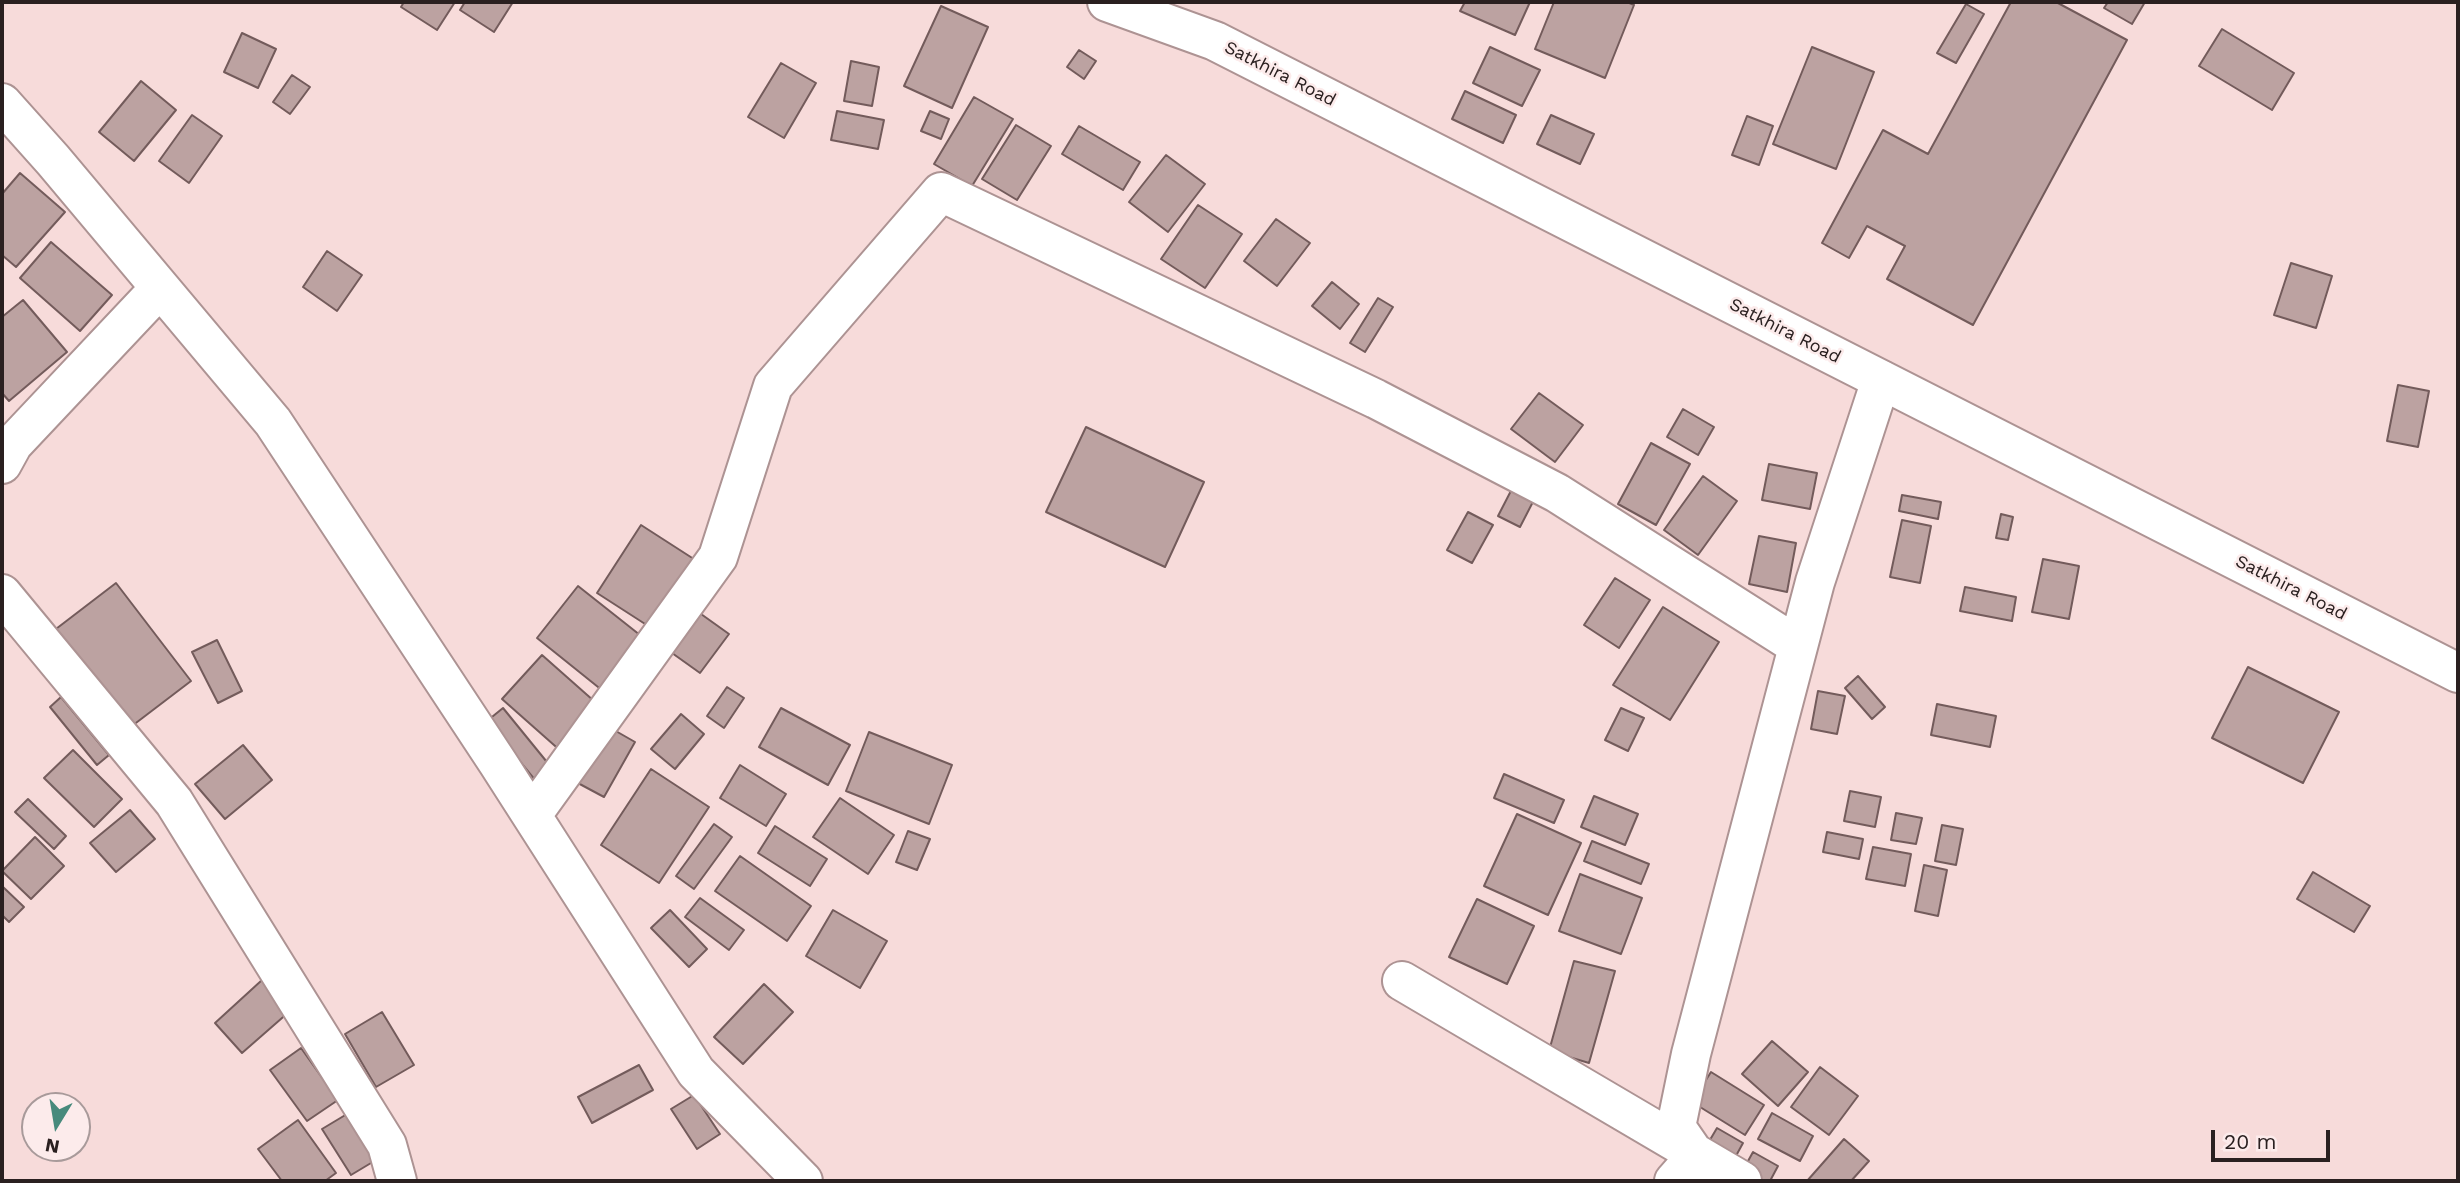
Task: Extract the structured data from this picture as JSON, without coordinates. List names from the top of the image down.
{
  "streets": {
    "street": ["Satkhira Road"]
  },
  "scale_bar": "20 m",
  "north": "bottom"
}
